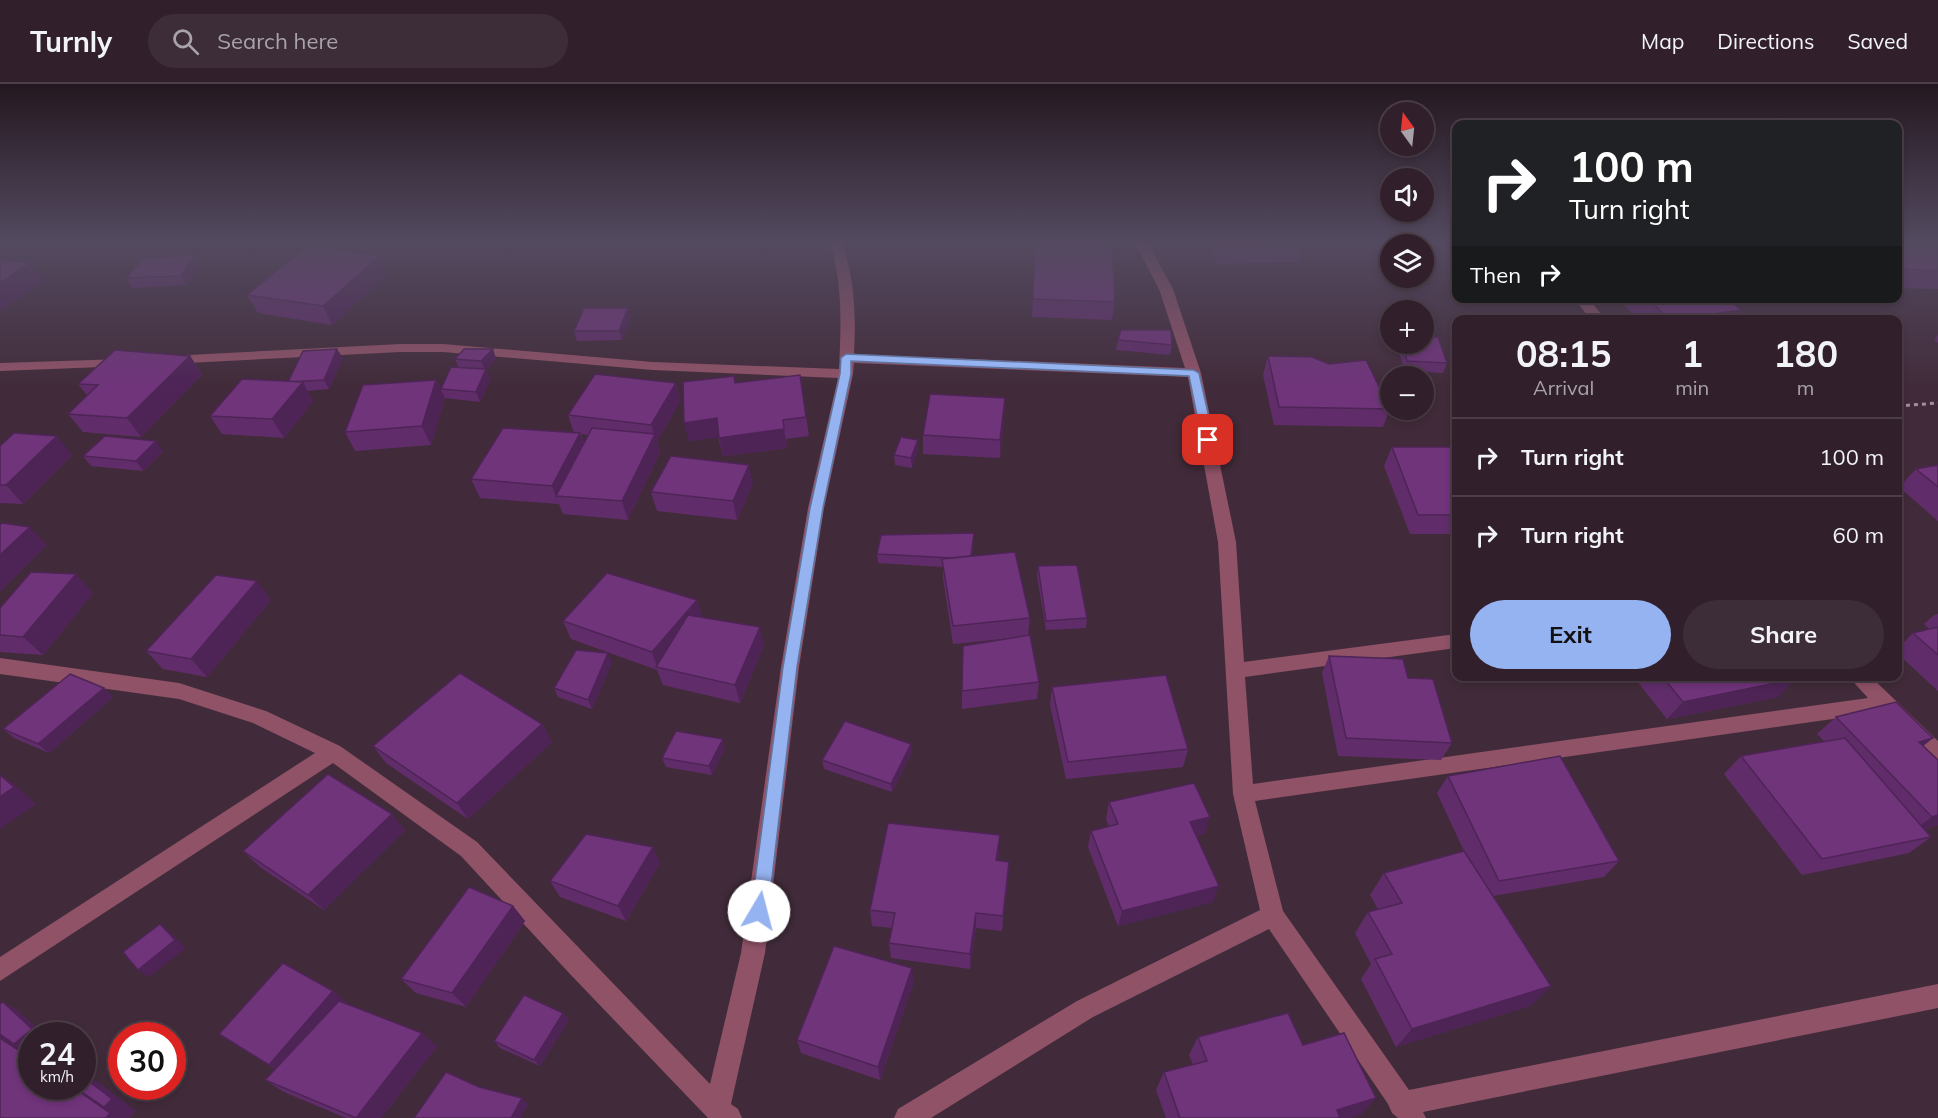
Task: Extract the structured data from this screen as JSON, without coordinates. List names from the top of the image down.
{
  "north": "top",
  "page": {
    "header": "Turnly",
    "search": "Search here",
    "nav": ["Map", "Directions", "Saved"],
    "map_buttons": ["+", "−"],
    "turn": ["100 m", "Turn right"],
    "then": "Then",
    "eta": [
      "08:15",
      "Arrival",
      "1",
      "min",
      "180",
      "m"
    ],
    "list": [
      {
        "name": "Turn right",
        "value": "100 m"
      },
      {
        "name": "Turn right",
        "value": "60 m"
      }
    ],
    "buttons": ["Exit", "Share"],
    "speed": "24 km/h",
    "limit": "30"
  }
}
